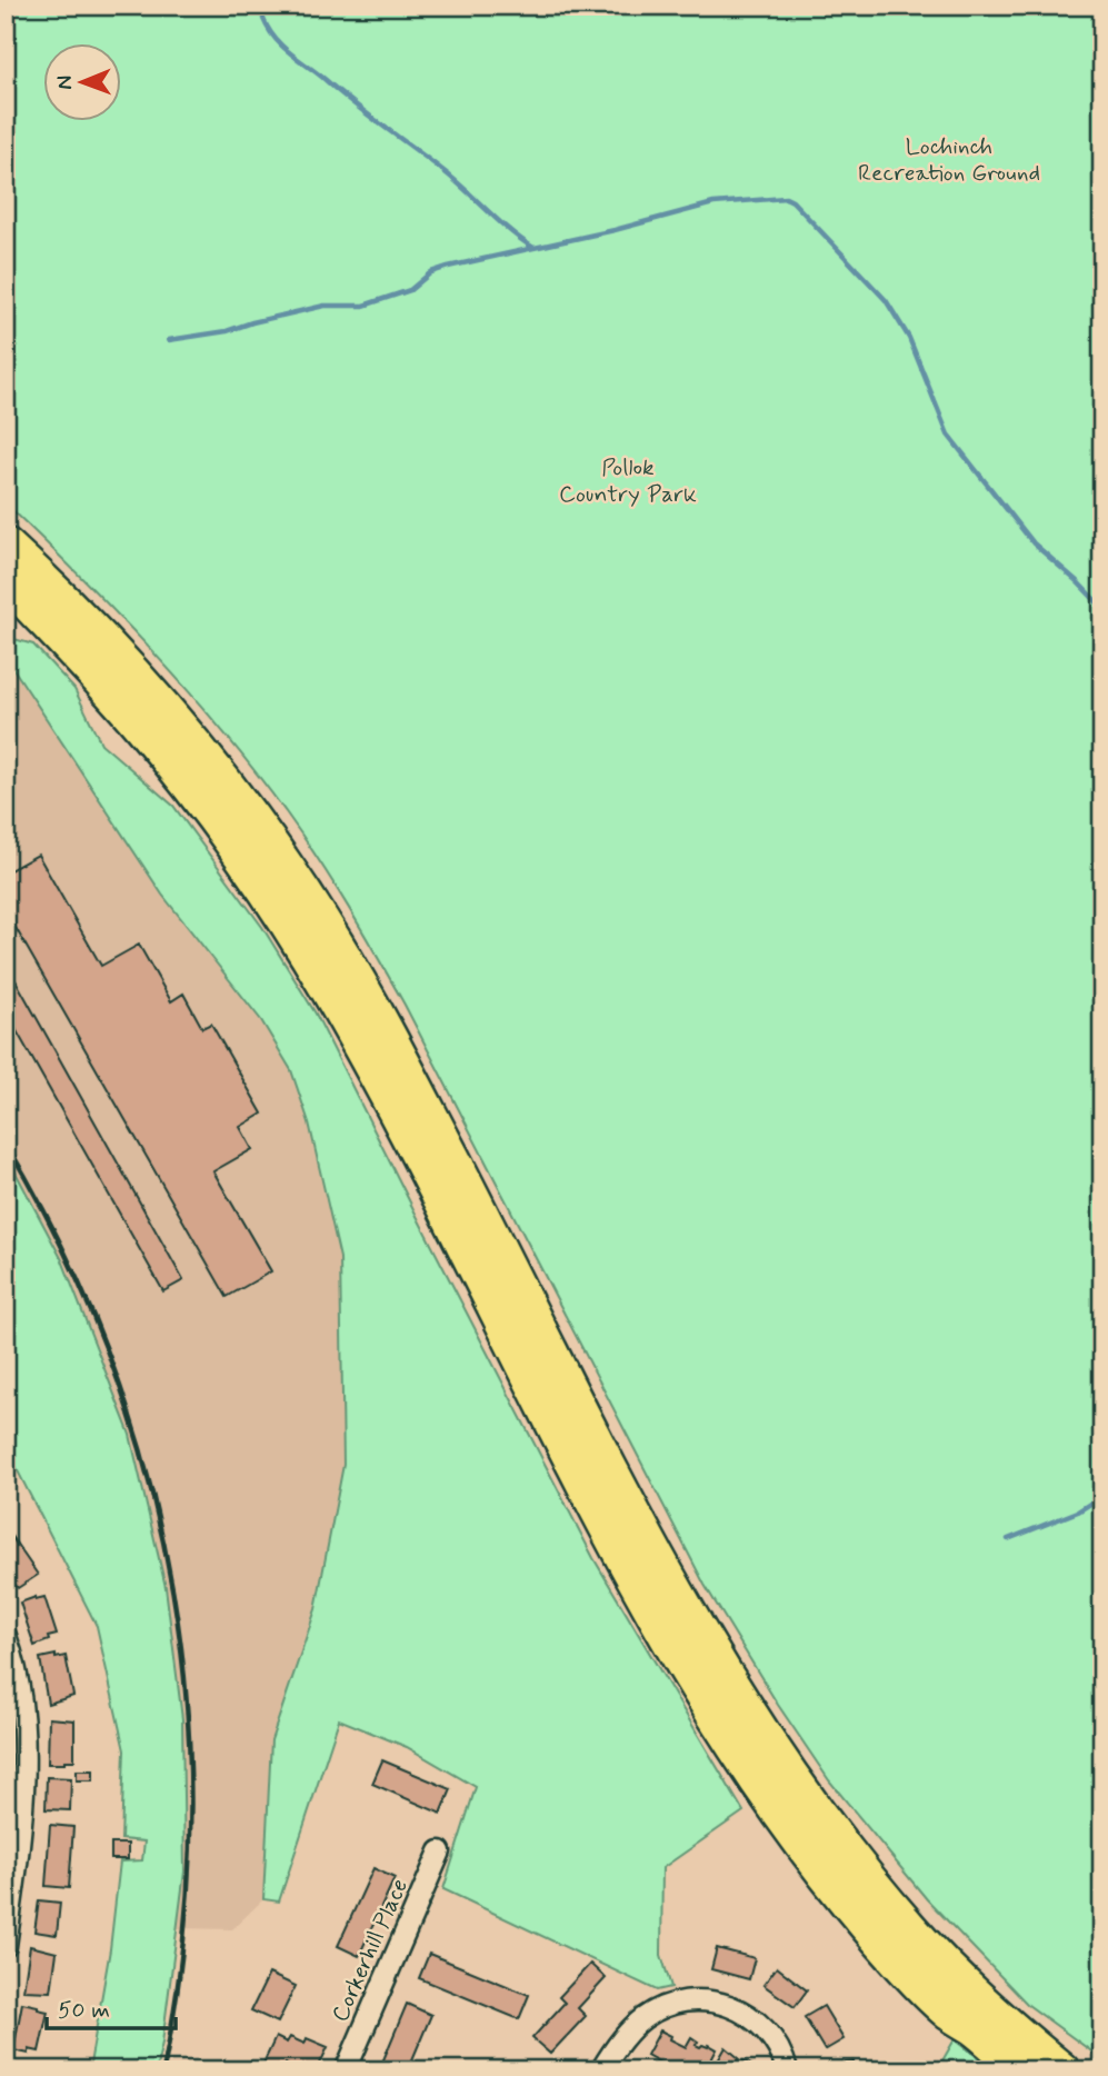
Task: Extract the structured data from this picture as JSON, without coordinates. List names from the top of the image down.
{
  "streets": {
    "street": ["Corkerhill Place"]
  },
  "parks": ["Lochinch Recreation Ground", "Pollok Country Park"],
  "scale_bar": "50 m",
  "north": "left"
}
